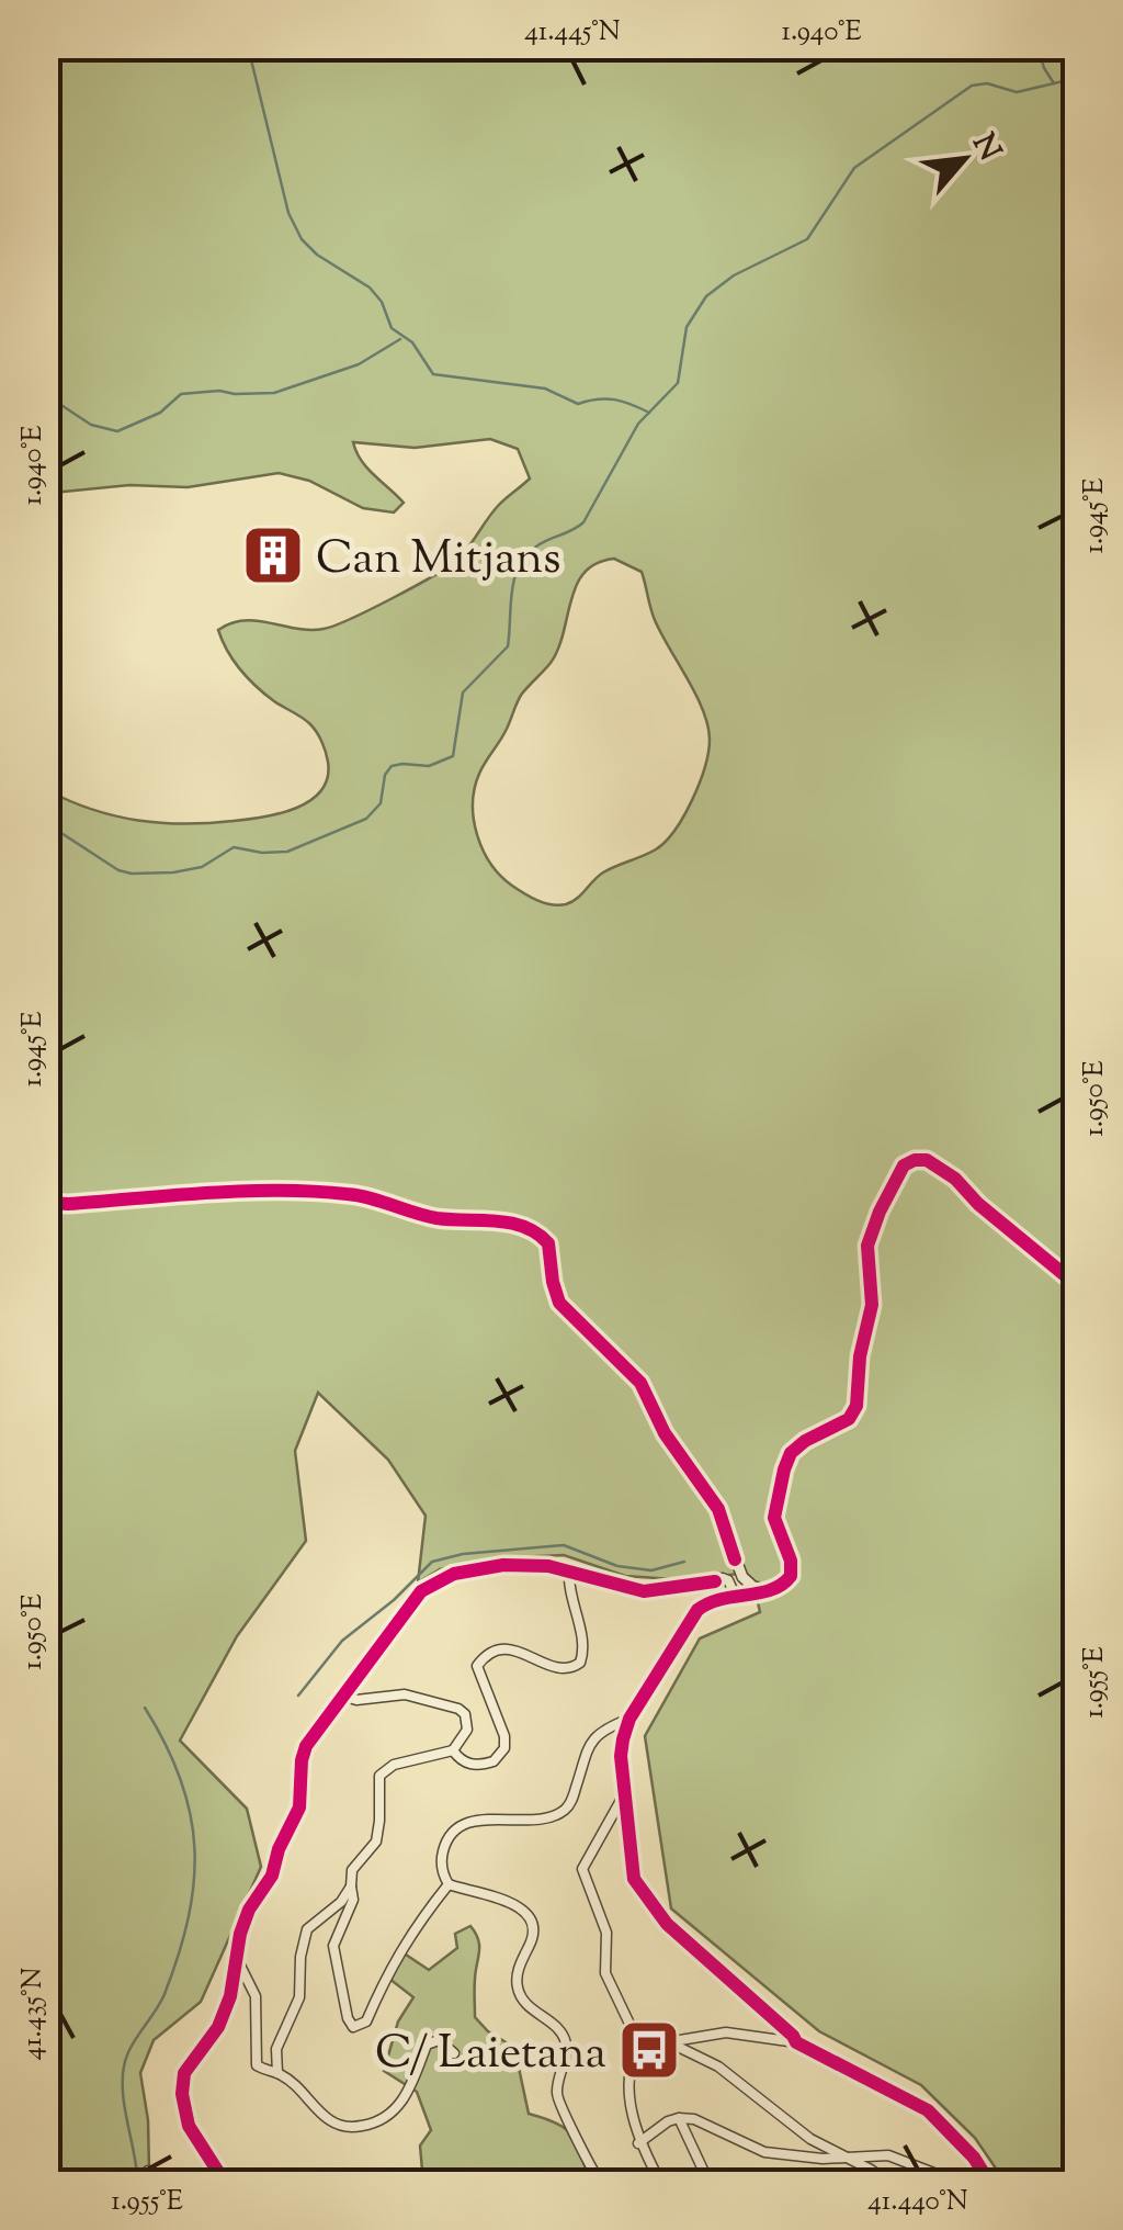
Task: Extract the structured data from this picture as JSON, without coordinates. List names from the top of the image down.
{
  "places": {
    "building": ["Can Mitjans"],
    "bus stop": ["C/ Laietana"]
  },
  "north": "top right",
  "coordinates": [
    "41.445°N",
    "1.940°E",
    "1.945°E",
    "1.950°E",
    "1.955°E",
    "41.435°N",
    "41.440°N"
  ]
}
